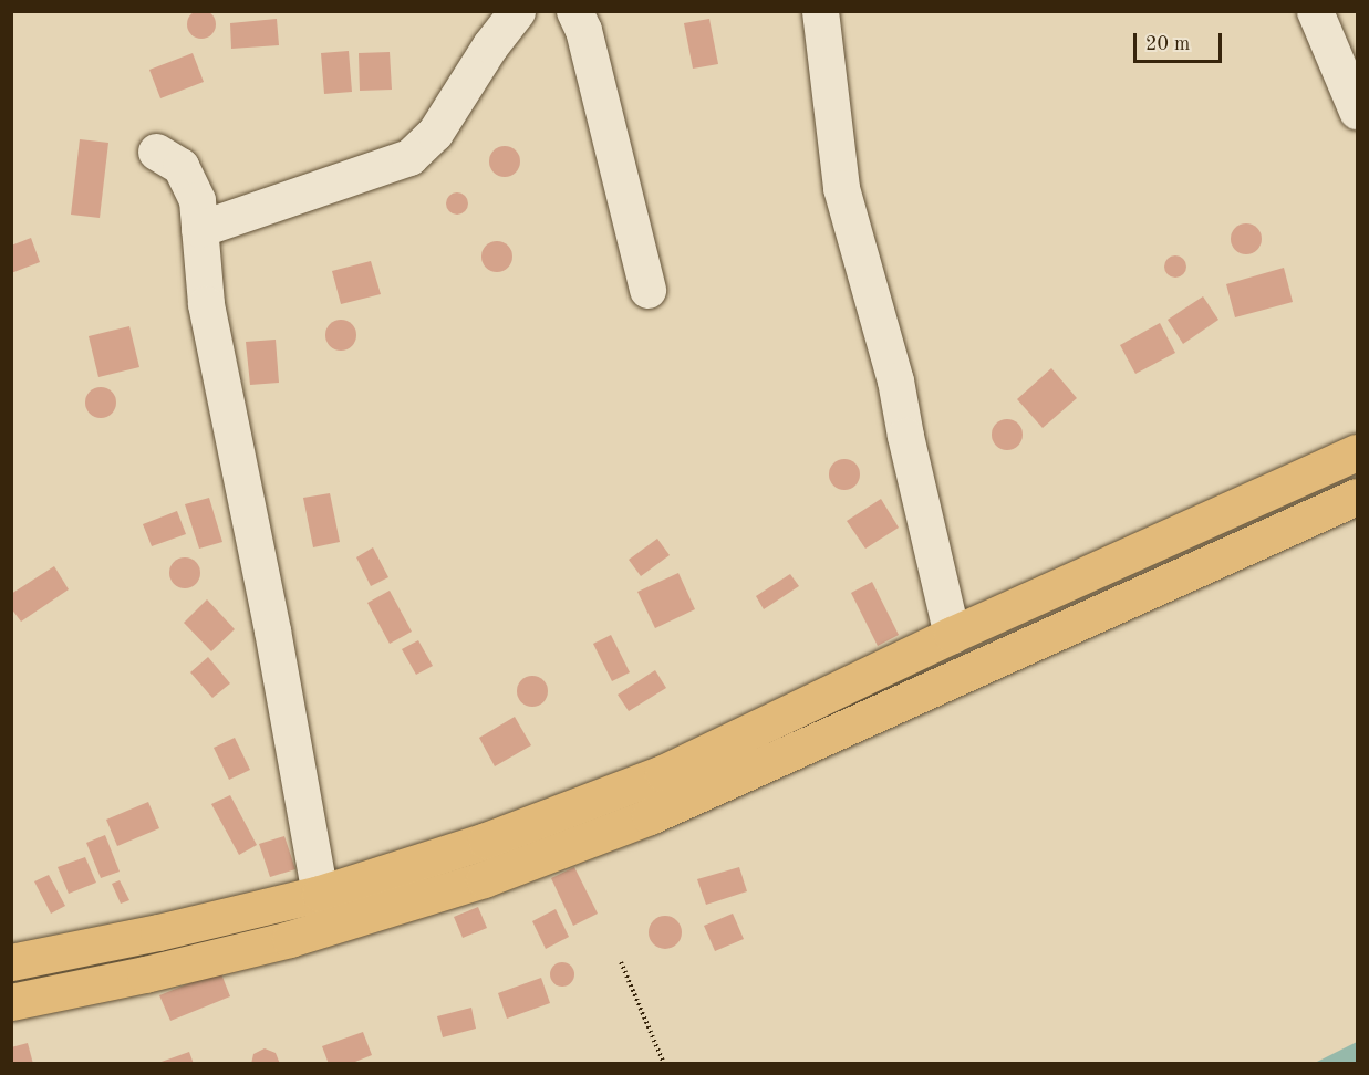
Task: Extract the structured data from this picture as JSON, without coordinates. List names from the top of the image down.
{
  "scale_bar": "20 m"
}
